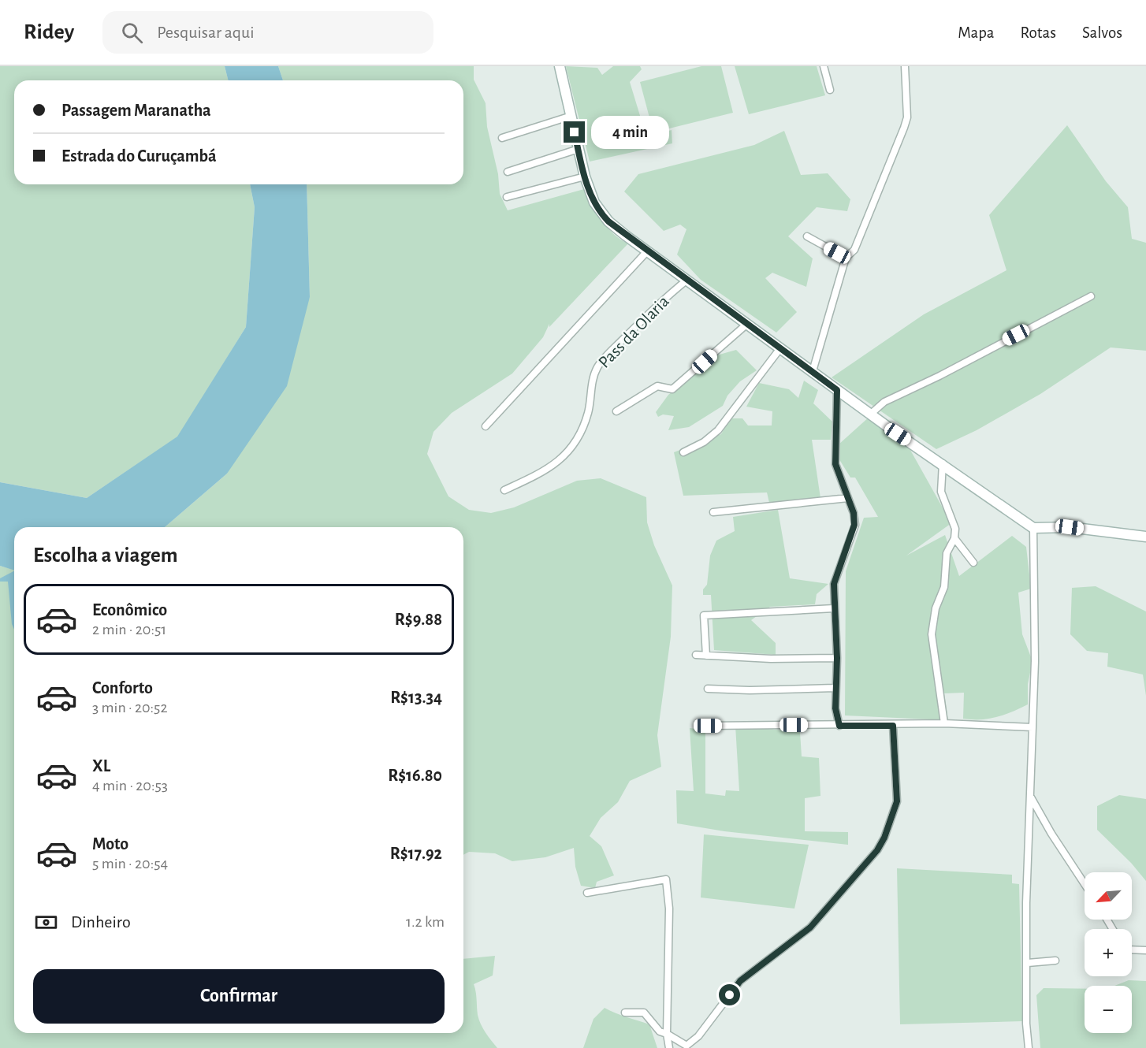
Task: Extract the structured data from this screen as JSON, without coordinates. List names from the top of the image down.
{
  "streets": {
    "street": ["Pass da Olaria"]
  },
  "north": "bottom left",
  "page": {
    "header": "Ridey",
    "search": "Pesquisar aqui",
    "nav": ["Mapa", "Rotas", "Salvos"],
    "banner": ["Passagem Maranatha", "Estrada do Curuçambá"],
    "bubble": "4 min",
    "heading": "Escolha a viagem",
    "list": [
      {
        "name": "Econômico",
        "note": "2 min · 20:51",
        "value": "R$9.88"
      },
      {
        "name": "Conforto",
        "note": "3 min · 20:52",
        "value": "R$13.34"
      },
      {
        "name": "XL",
        "note": "4 min · 20:53",
        "value": "R$16.80"
      },
      {
        "name": "Moto",
        "note": "5 min · 20:54",
        "value": "R$17.92"
      }
    ],
    "map_buttons": ["+", "−"],
    "pay": ["Dinheiro", "1.2 km"],
    "buttons": "Confirmar"
  }
}
